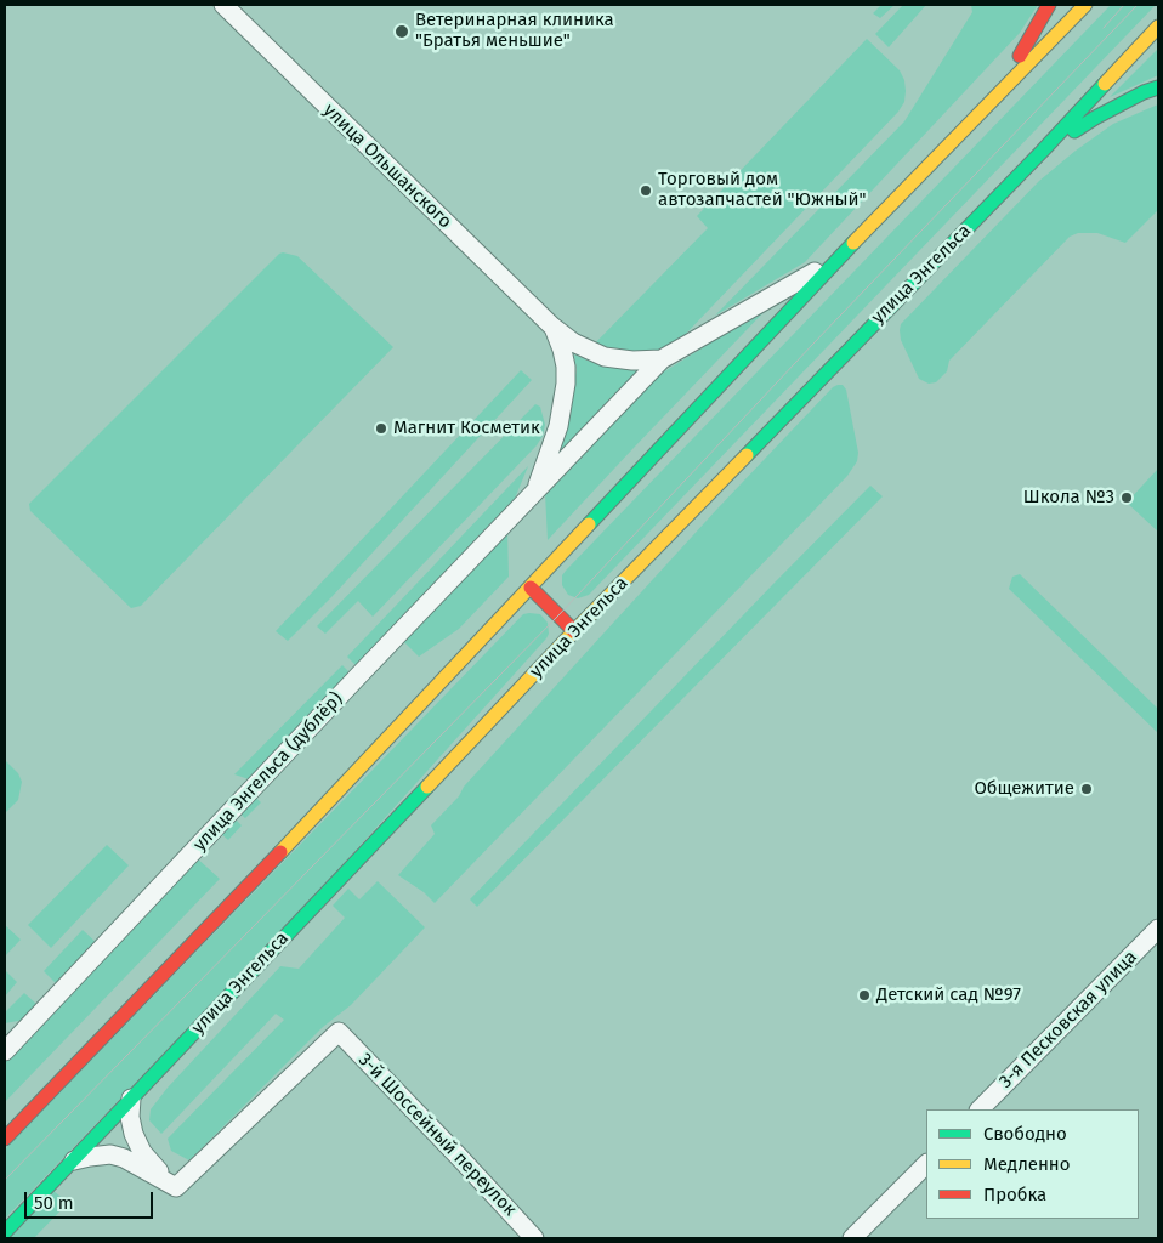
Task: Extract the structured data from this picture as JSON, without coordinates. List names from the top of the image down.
{
  "streets": {
    "main road": ["улица Энгельса"],
    "street": [
      "улица Ольшанского",
      "улица Энгельса (дублёр)",
      "3-я Песковская улица",
      "3-й Шоссейный переулок"
    ]
  },
  "crossings": [
    ["улица Ольшанского", "улица Энгельса (дублёр)"]
  ],
  "places": [
    "Ветеринарная клиника \"Братья меньшие\"",
    "Торговый дом автозапчастей \"Южный\"",
    "Магнит Косметик",
    "Школа №3",
    "Общежитие",
    "Детский сад №97"
  ],
  "legend": ["Свободно", "Медленно", "Пробка"],
  "scale_bar": "50 m"
}
